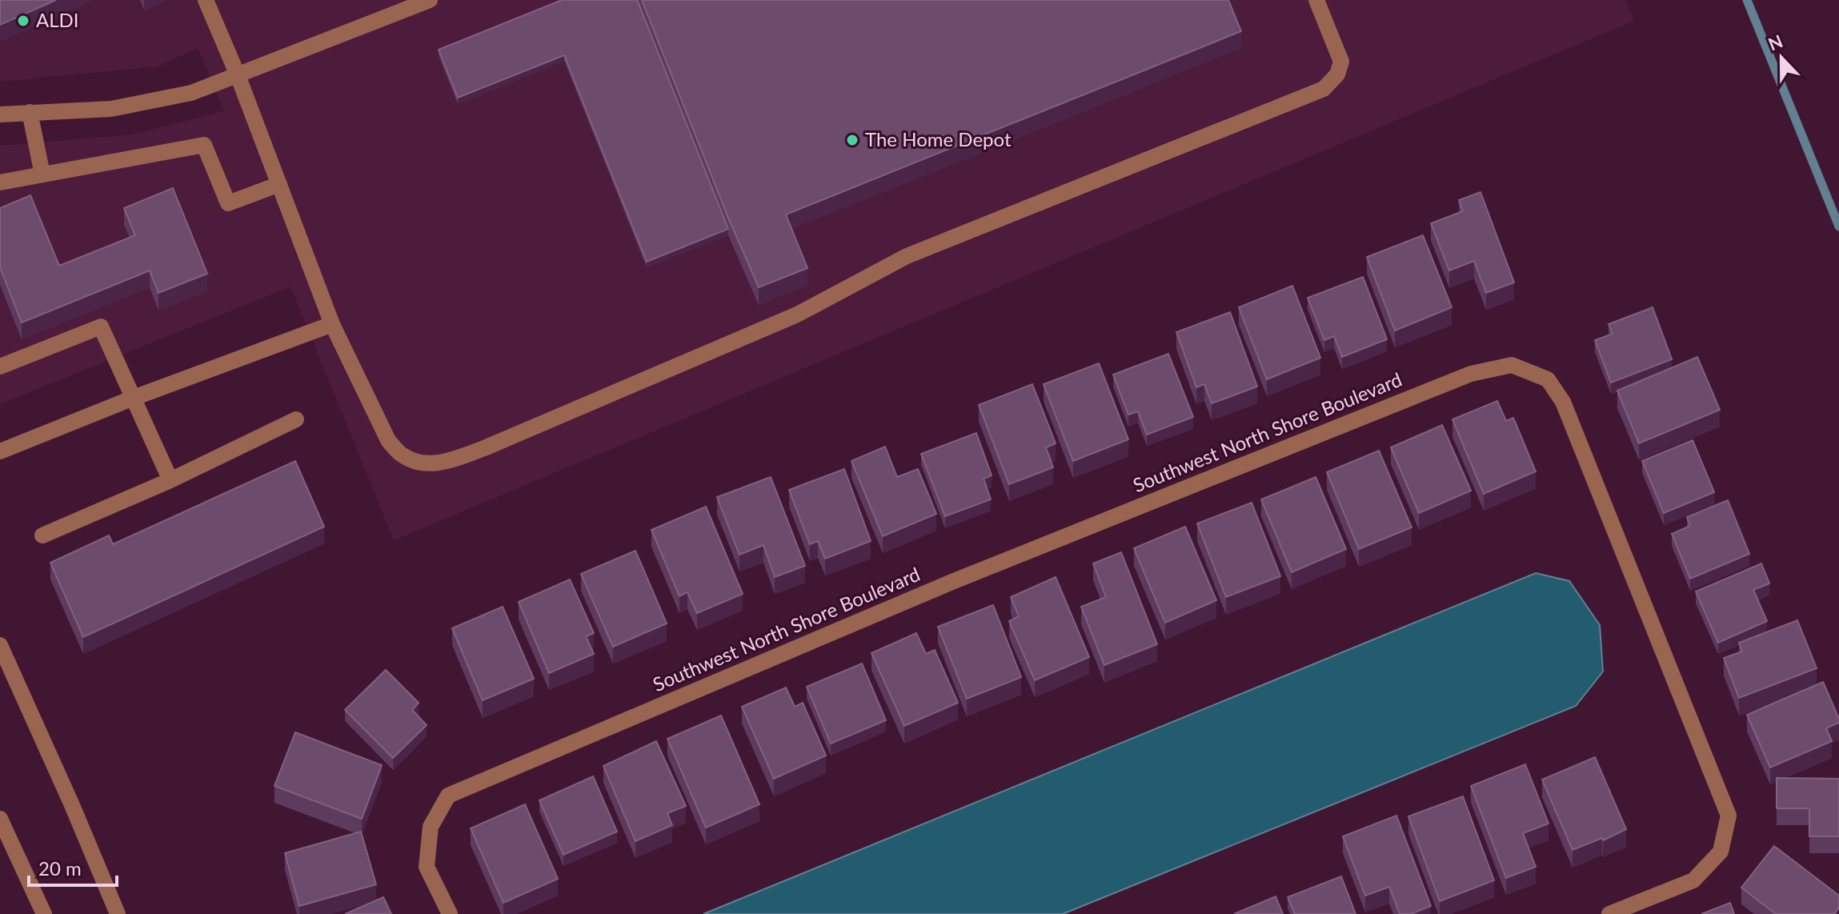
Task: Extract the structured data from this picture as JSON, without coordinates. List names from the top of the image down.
{
  "streets": {
    "street": ["Southwest North Shore Boulevard"]
  },
  "places": ["ALDI", "The Home Depot"],
  "scale_bar": "20 m",
  "north": "top"
}
